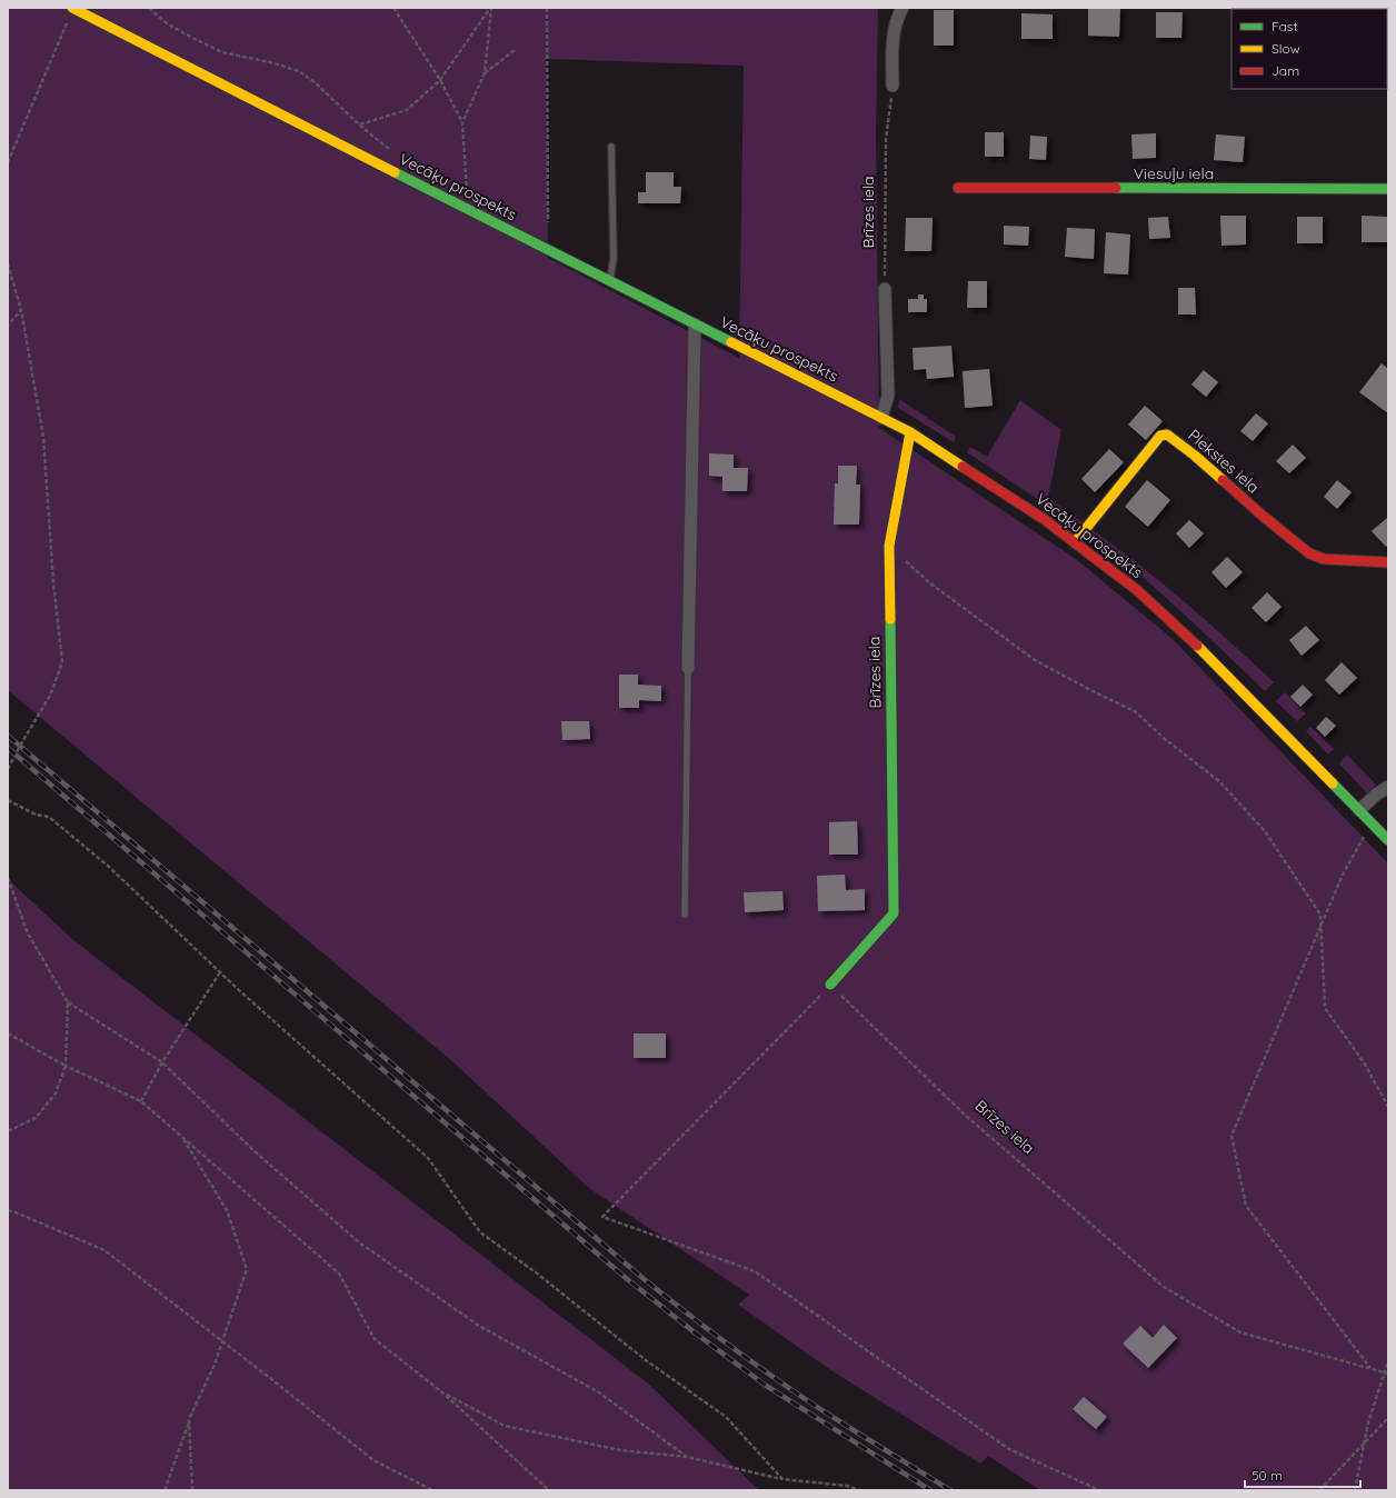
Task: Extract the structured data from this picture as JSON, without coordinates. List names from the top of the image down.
{
  "streets": {
    "main road": [
      "Viesuļu iela",
      "Vecāķu prospekts",
      "Brīzes iela",
      "Plekstes iela"
    ]
  },
  "crossings": [
    ["Vecāķu prospekts", "Brīzes iela"],
    ["Vecāķu prospekts", "Plekstes iela"]
  ],
  "legend": ["Fast", "Slow", "Jam"],
  "scale_bar": "50 m"
}
